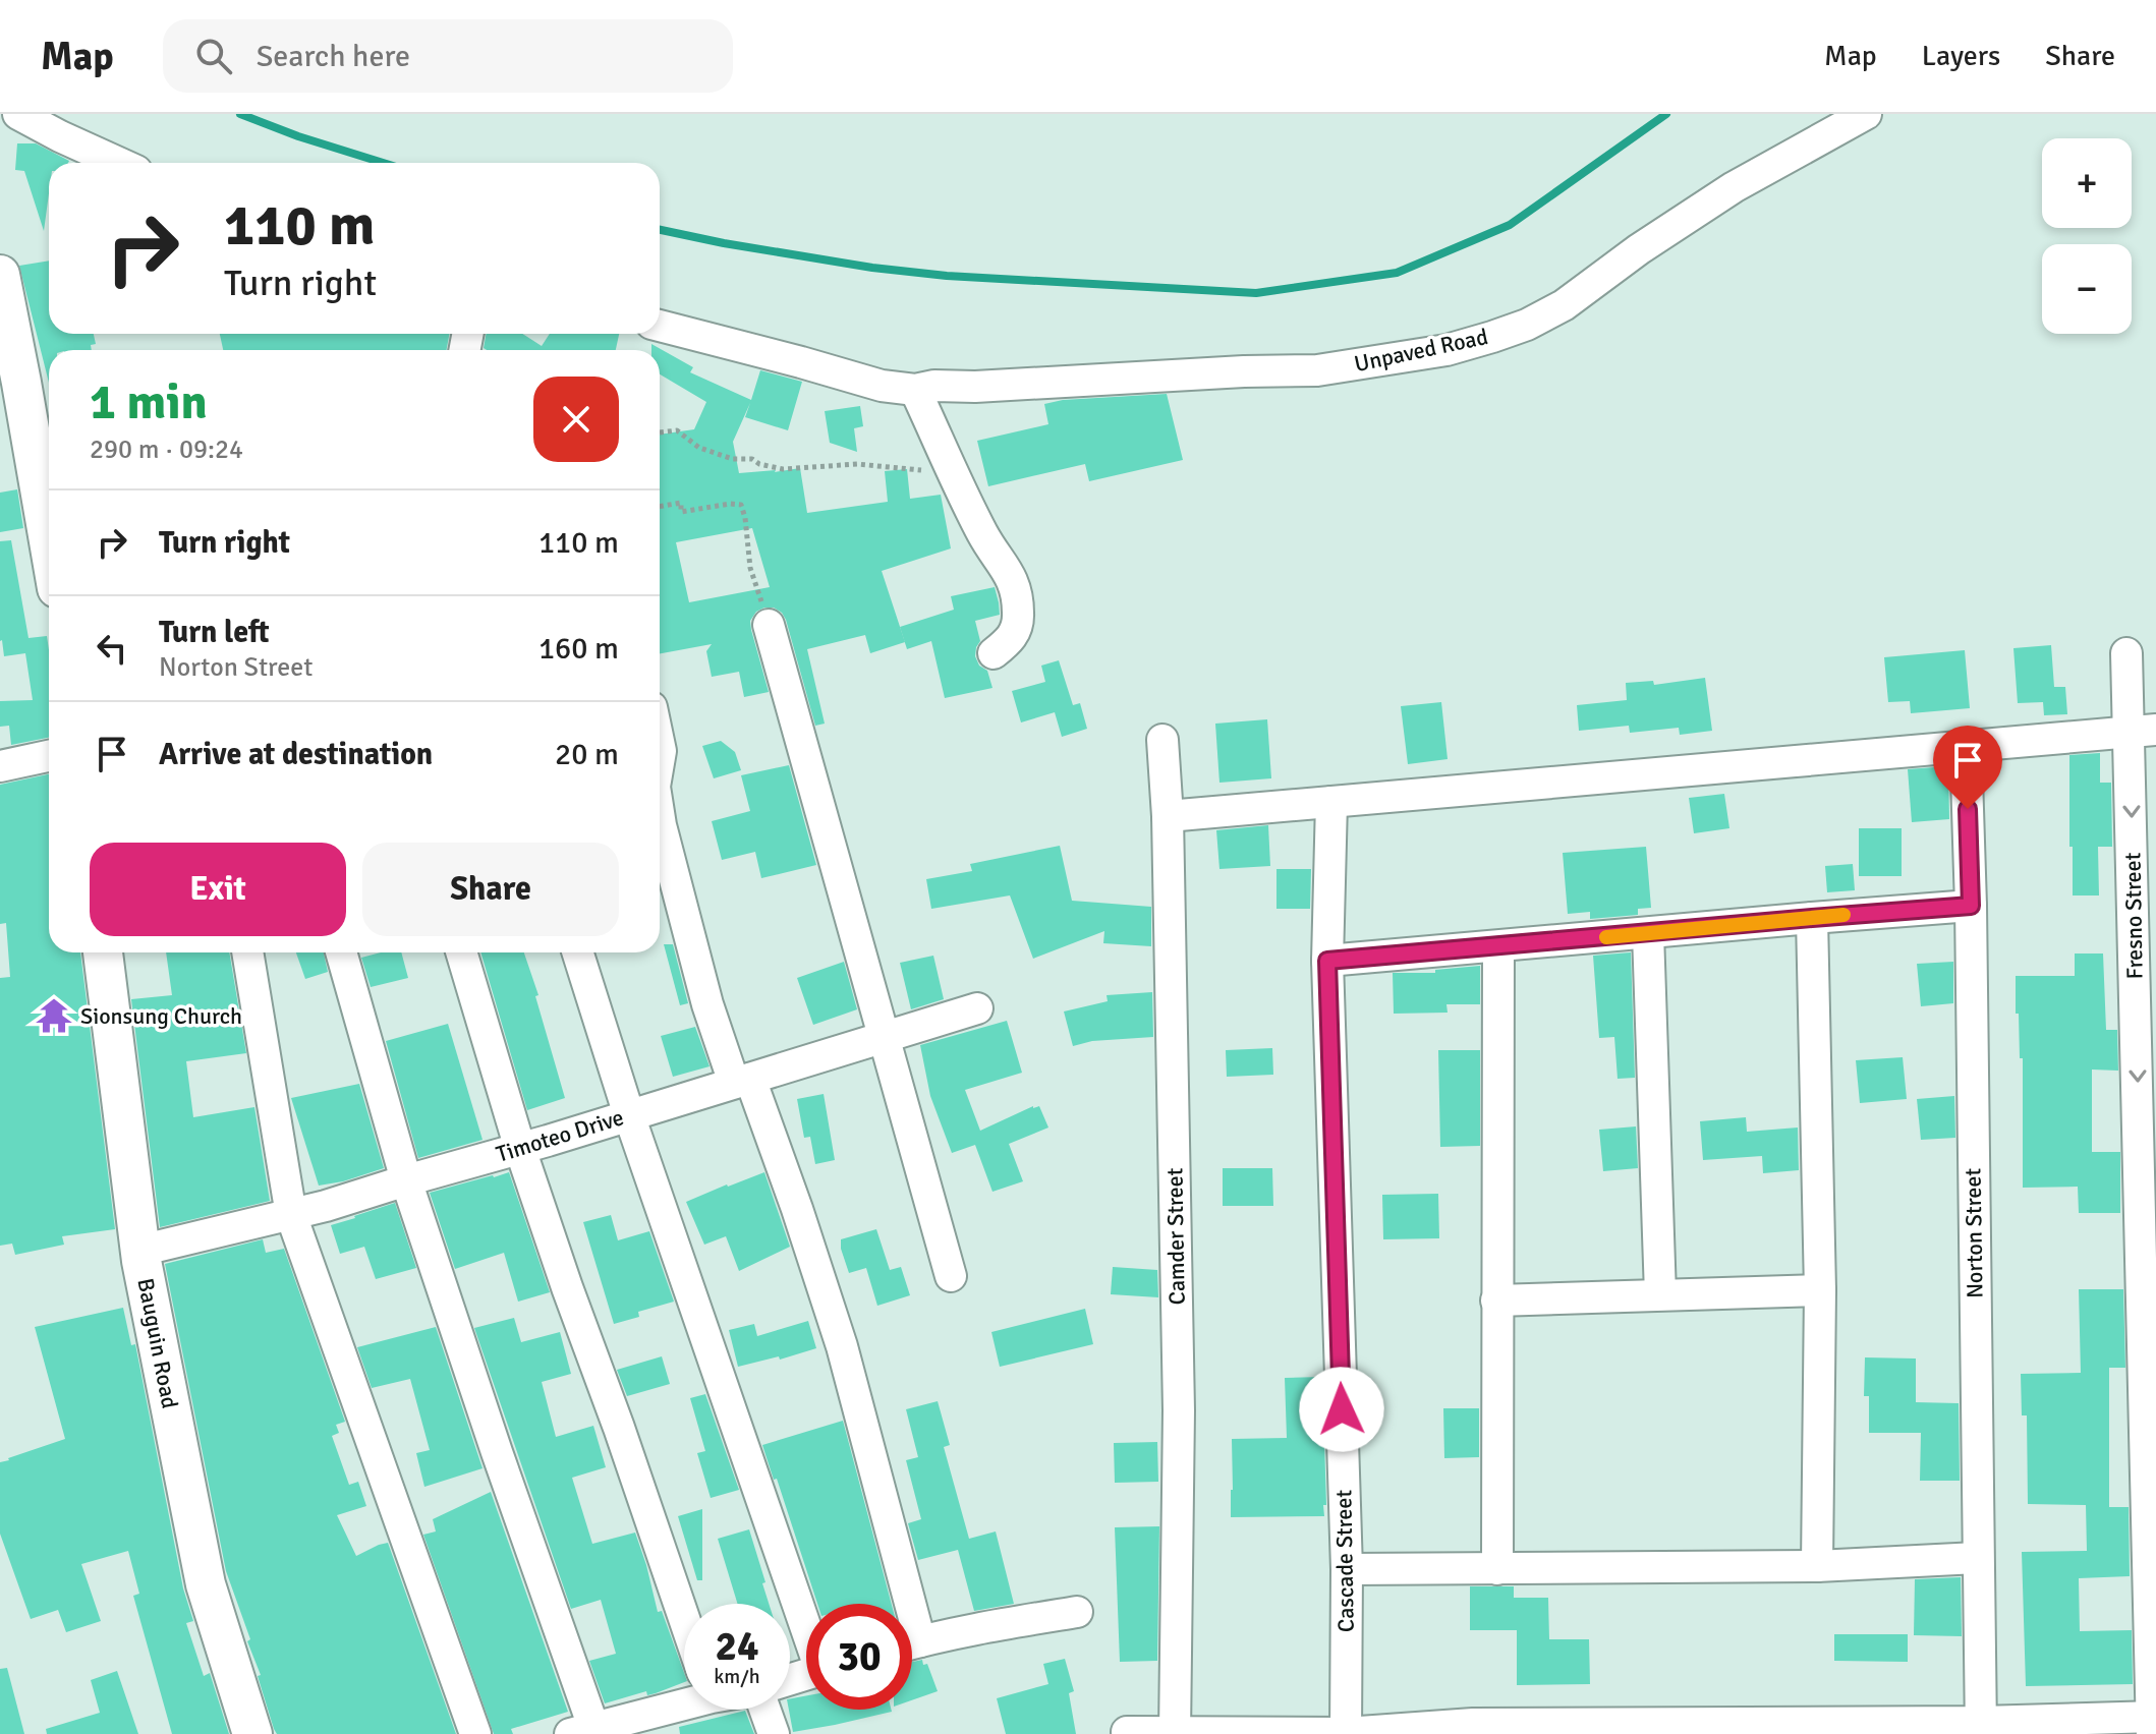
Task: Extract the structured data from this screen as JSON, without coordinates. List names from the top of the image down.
{
  "streets": {
    "street": [
      "Unpaved Road",
      "Fresno Street",
      "Timoteo Drive",
      "Norton Street",
      "Camder Street",
      "Bauguin Road",
      "Cascade Street"
    ]
  },
  "crossings": [
    ["Timoteo Drive", "Bauguin Road"]
  ],
  "one_way": ["Fresno Street"],
  "places": {
    "temple": ["Sionsung Church"]
  },
  "page": {
    "header": "Map",
    "search": "Search here",
    "nav": ["Map", "Layers", "Share"],
    "map_buttons": ["+", "−"],
    "turn": ["110 m", "Turn right"],
    "heading": ["1 min", "290 m · 09:24"],
    "list": [
      {
        "name": "Turn right",
        "value": "110 m"
      },
      {
        "name": "Turn left",
        "note": "Norton Street",
        "value": "160 m"
      },
      {
        "name": "Arrive at destination",
        "value": "20 m"
      }
    ],
    "buttons": ["Exit", "Share"],
    "speed": "24 km/h",
    "limit": "30"
  }
}
